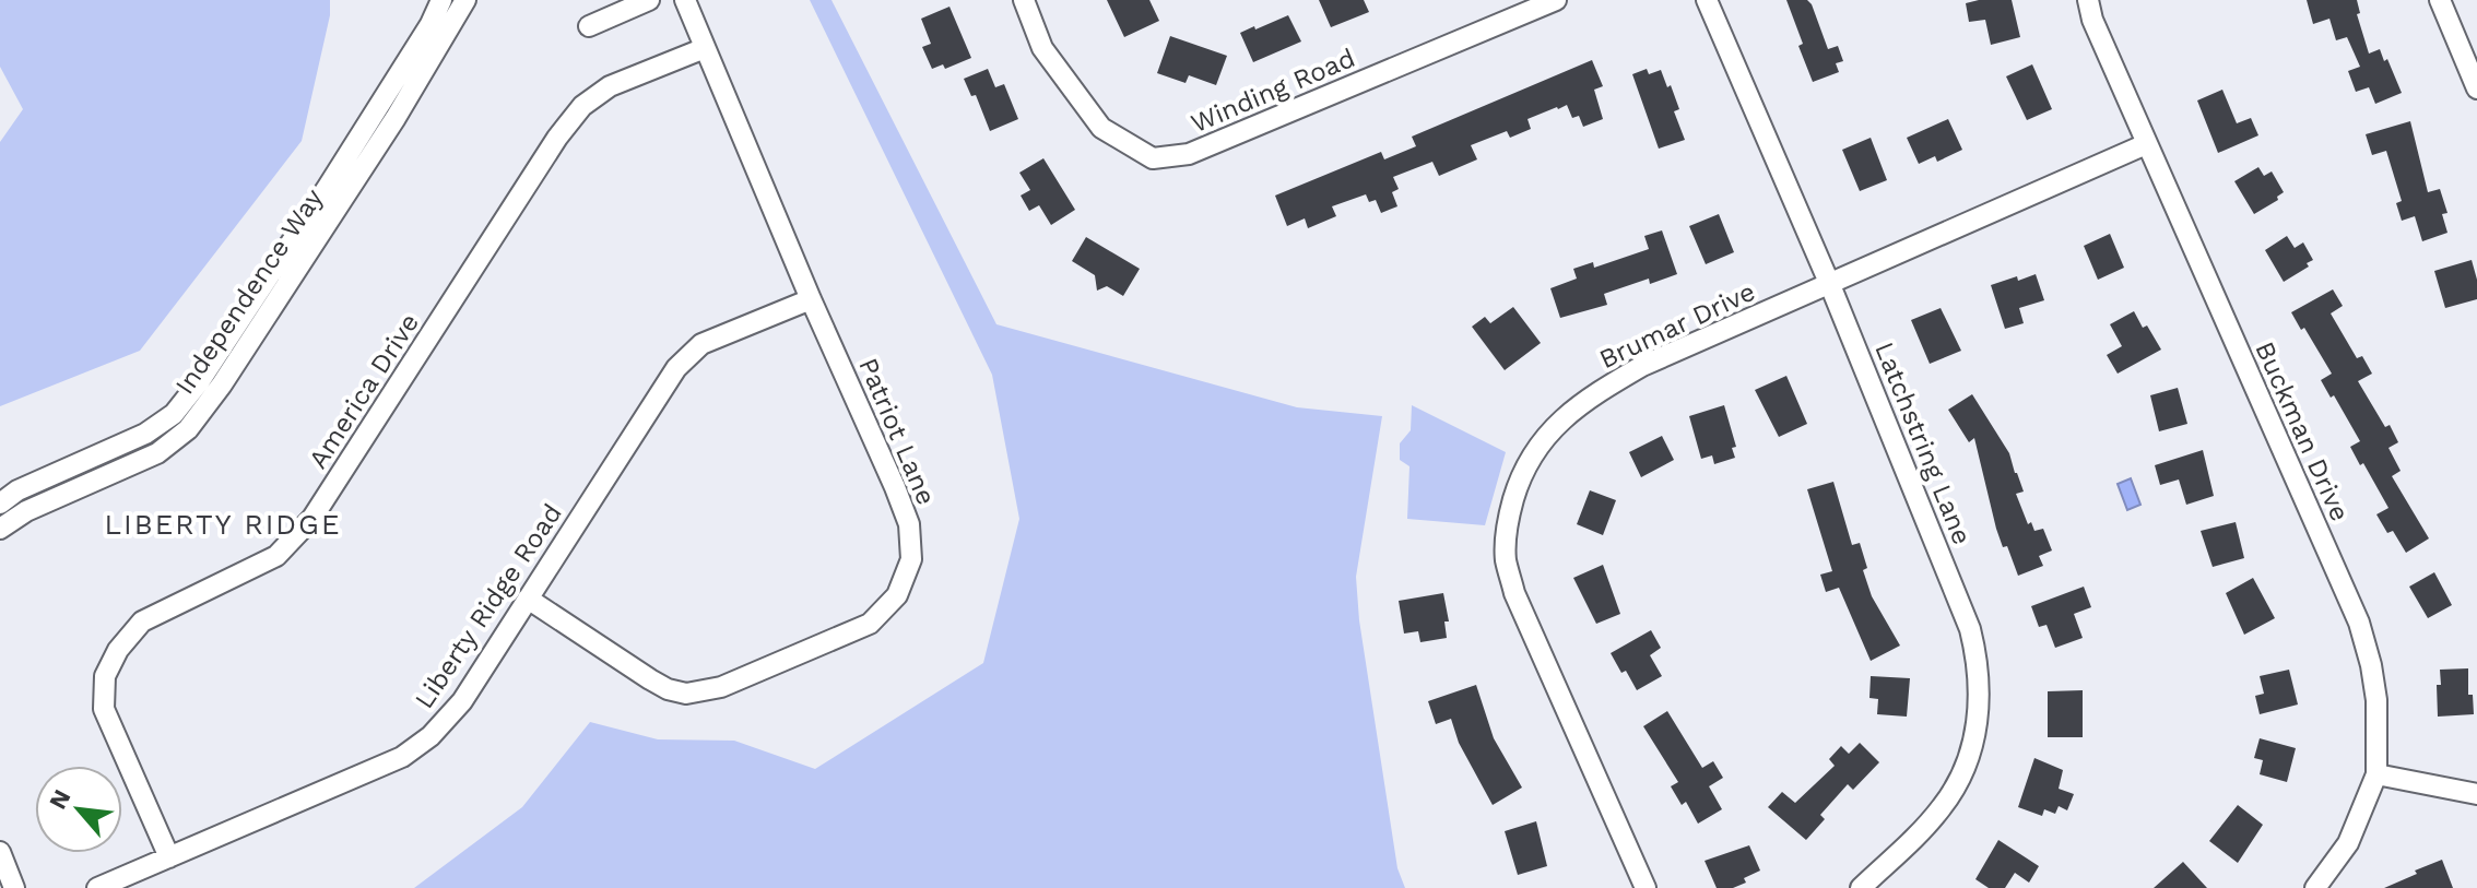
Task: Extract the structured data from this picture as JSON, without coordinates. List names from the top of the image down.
{
  "streets": {
    "street": [
      "Winding Road",
      "Independence Way",
      "Brumar Drive",
      "America Drive",
      "Patriot Lane",
      "Buckman Drive",
      "Latchstring Lane",
      "Liberty Ridge Road"
    ]
  },
  "crossings": [
    ["Brumar Drive", "Buckman Drive"],
    ["Brumar Drive", "Latchstring Lane"],
    ["America Drive", "Patriot Lane"],
    ["America Drive", "Liberty Ridge Road"],
    ["Patriot Lane", "Liberty Ridge Road"]
  ],
  "districts": ["LIBERTY RIDGE"],
  "north": "top left"
}
